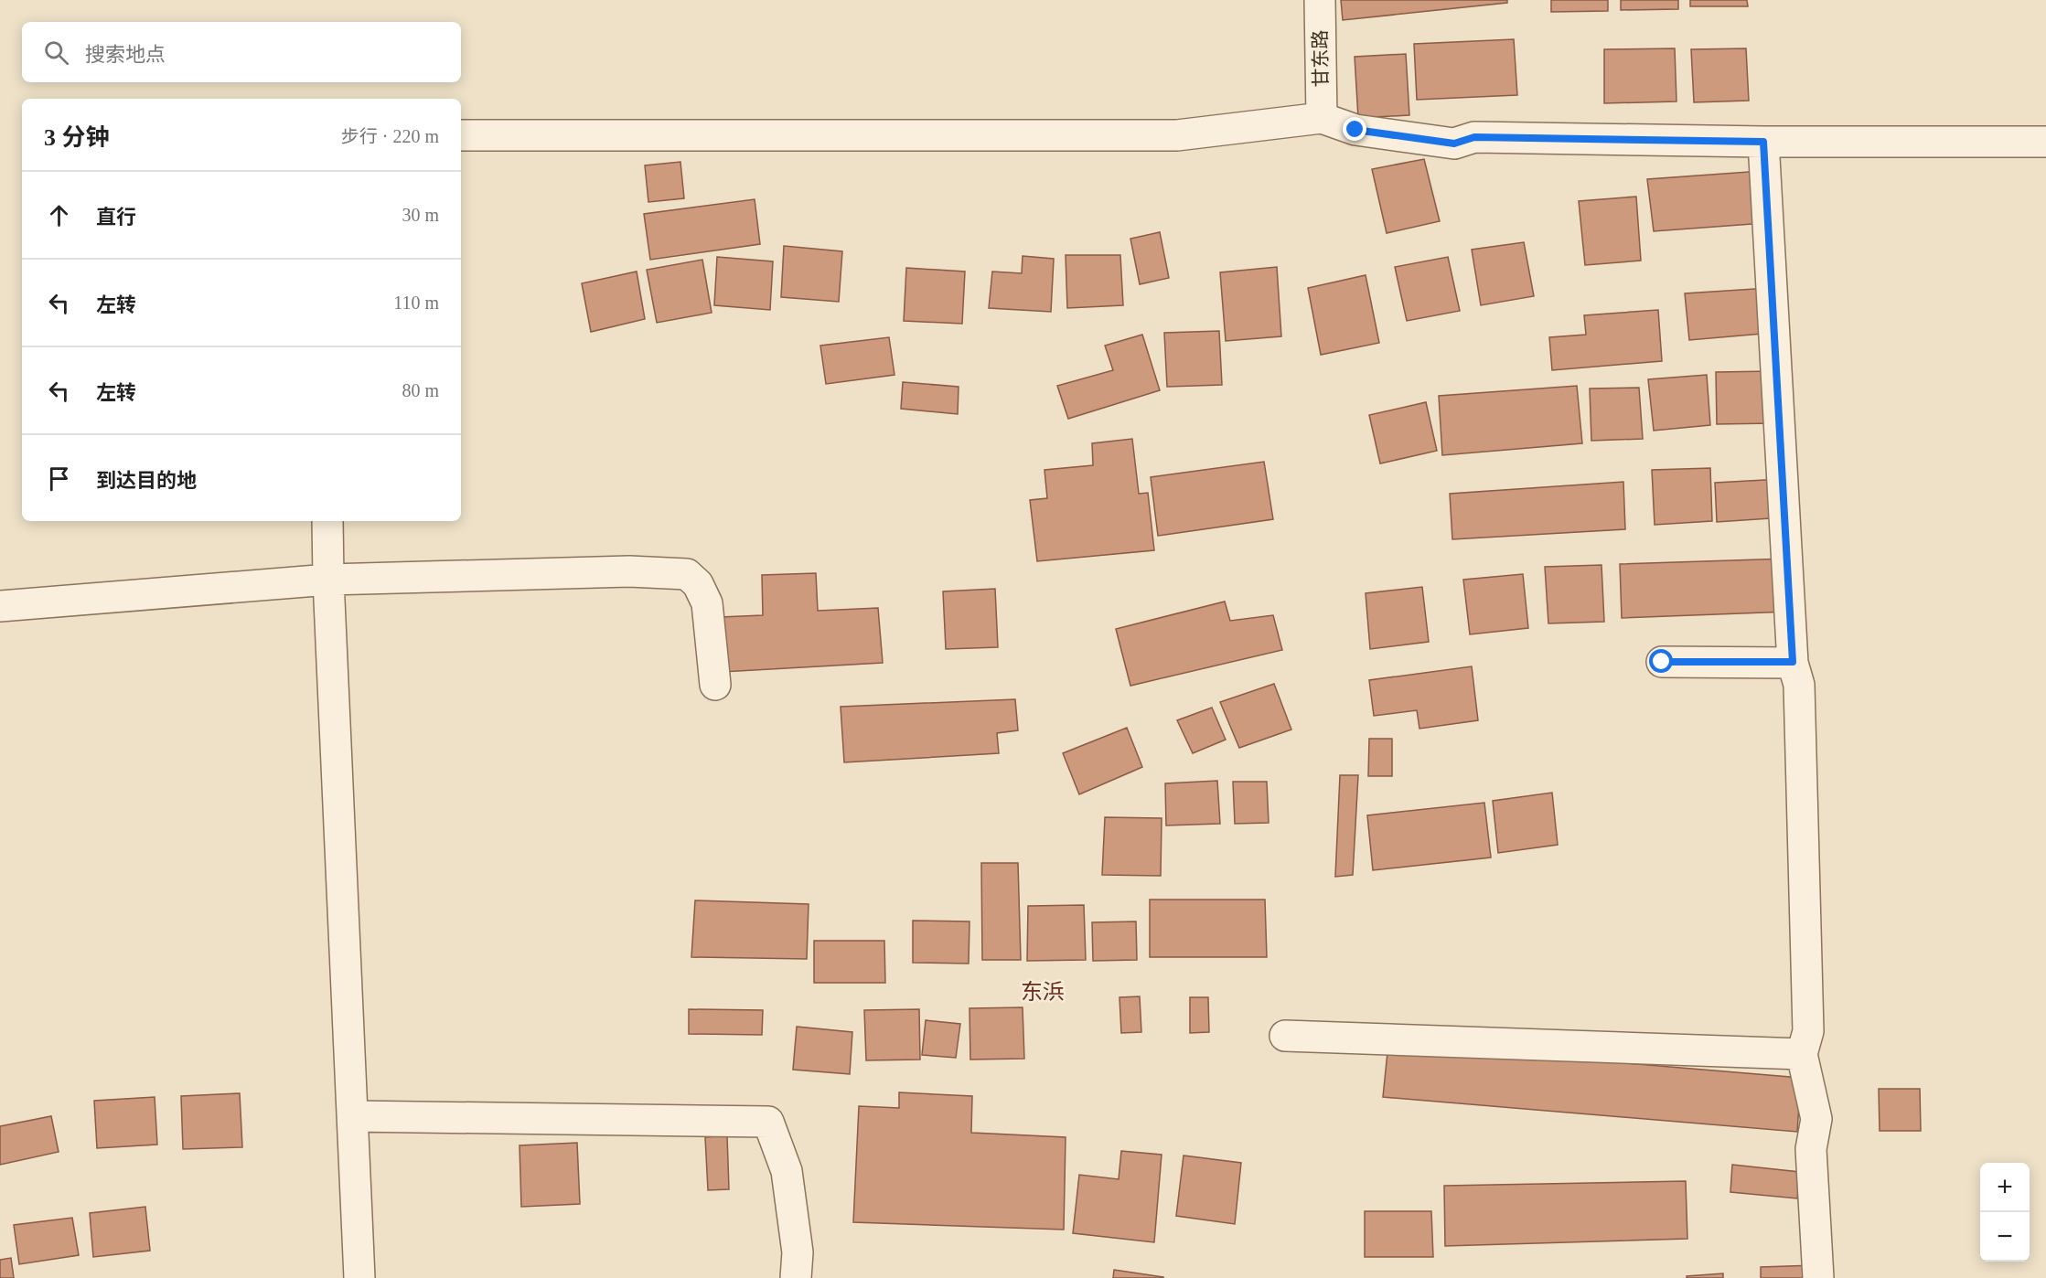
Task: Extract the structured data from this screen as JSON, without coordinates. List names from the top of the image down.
{
  "streets": {
    "street": ["甘东路"]
  },
  "districts": ["东浜"],
  "page": {
    "search": "搜索地点",
    "heading": ["3 分钟", "步行 · 220 m"],
    "list": [
      ["直行", "30 m"],
      ["左转", "110 m"],
      ["左转", "80 m"],
      "到达目的地"
    ],
    "map_buttons": ["+", "−"]
  }
}
